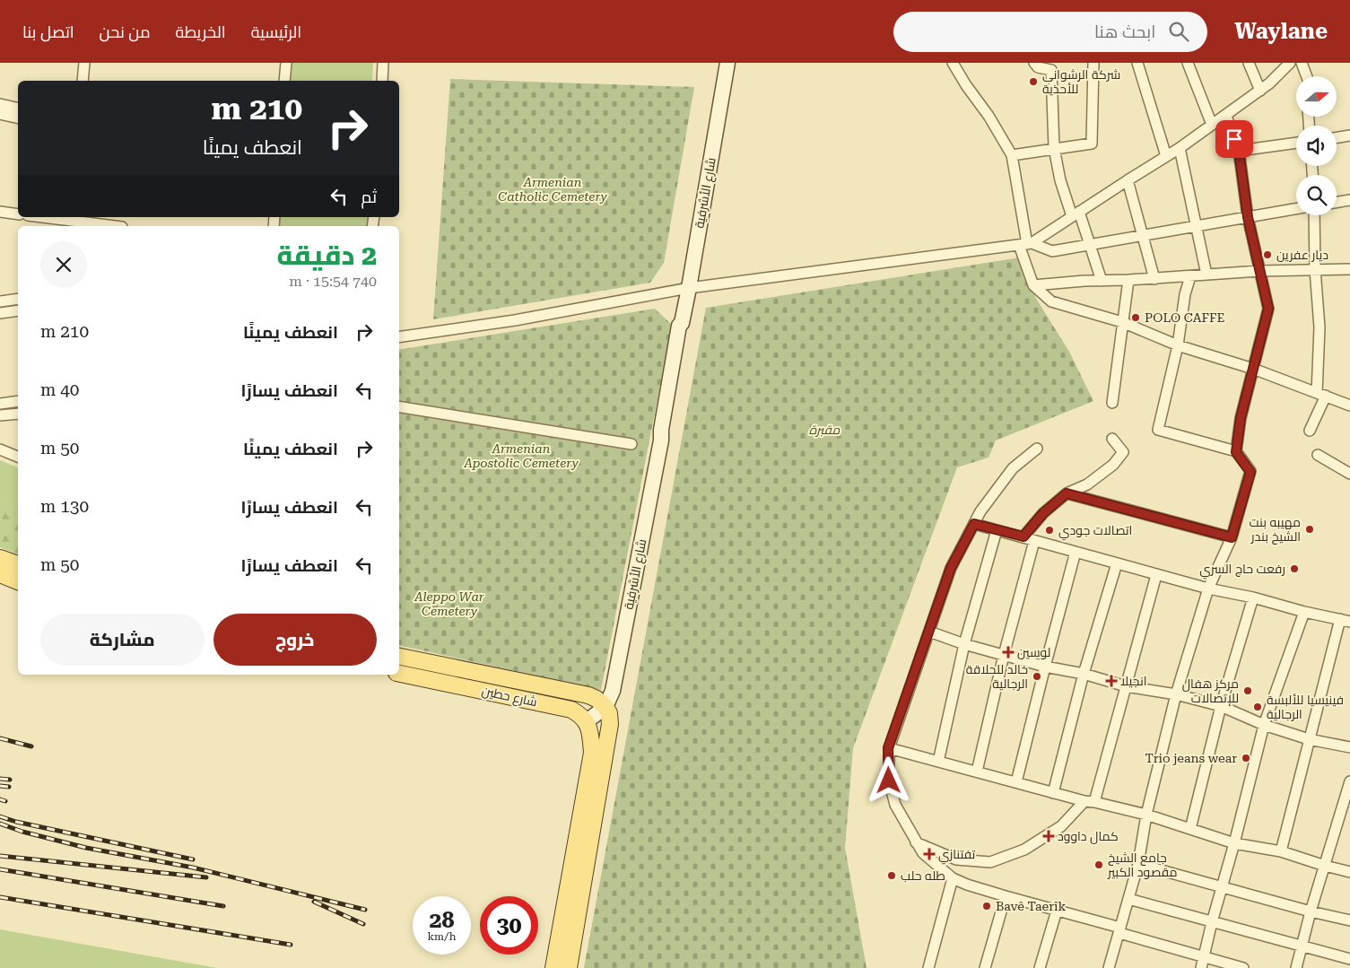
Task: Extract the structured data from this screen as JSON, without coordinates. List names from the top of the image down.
{
  "streets": {
    "main road": ["شارع حطين"],
    "street": ["شارع الأشرفية"]
  },
  "crossings": [
    ["شارع الأشرفية", "شارع حطين"]
  ],
  "parks": [
    "Armenian Catholic Cemetery",
    "مقبرة",
    "Armenian Apostolic Cemetery",
    "Aleppo War Cemetery"
  ],
  "places": {
    "other": [
      "شركة الرشواني للأحذية",
      "ديار عفرين",
      "POLO CAFFE",
      "مهيبه بنت الشيخ بندر",
      "اتصالات جودي",
      "رفعت حاج السري",
      "خالد للحلاقة الرجالية",
      "مركز هفال للإتصالات",
      "فينيسيا للألبسة الرجالية",
      "Trio jeans wear",
      "جامع الشيخ مقصود الكبير",
      "طله حلب",
      "Bavê Taerîk"
    ],
    "health": [
      "لوسين",
      "انجيلا",
      "كمال داوود",
      "تفتنازي"
    ]
  },
  "north": "right",
  "page": {
    "header": "Waylane",
    "search": "ابحث هنا",
    "nav": [
      "الرئيسية",
      "الخريطة",
      "من نحن",
      "اتصل بنا"
    ],
    "turn": ["210 m", "انعطف يمينًا"],
    "then": "ثم",
    "heading": ["2 دقيقة", "740 m · 15:54"],
    "list": [
      {
        "name": "انعطف يمينًا",
        "value": "210 m"
      },
      {
        "name": "انعطف يسارًا",
        "value": "40 m"
      },
      {
        "name": "انعطف يمينًا",
        "value": "50 m"
      },
      {
        "name": "انعطف يسارًا",
        "value": "130 m"
      },
      {
        "name": "انعطف يسارًا",
        "value": "50 m"
      }
    ],
    "buttons": ["خروج", "مشاركة"],
    "speed": "28 km/h",
    "limit": "30"
  }
}
